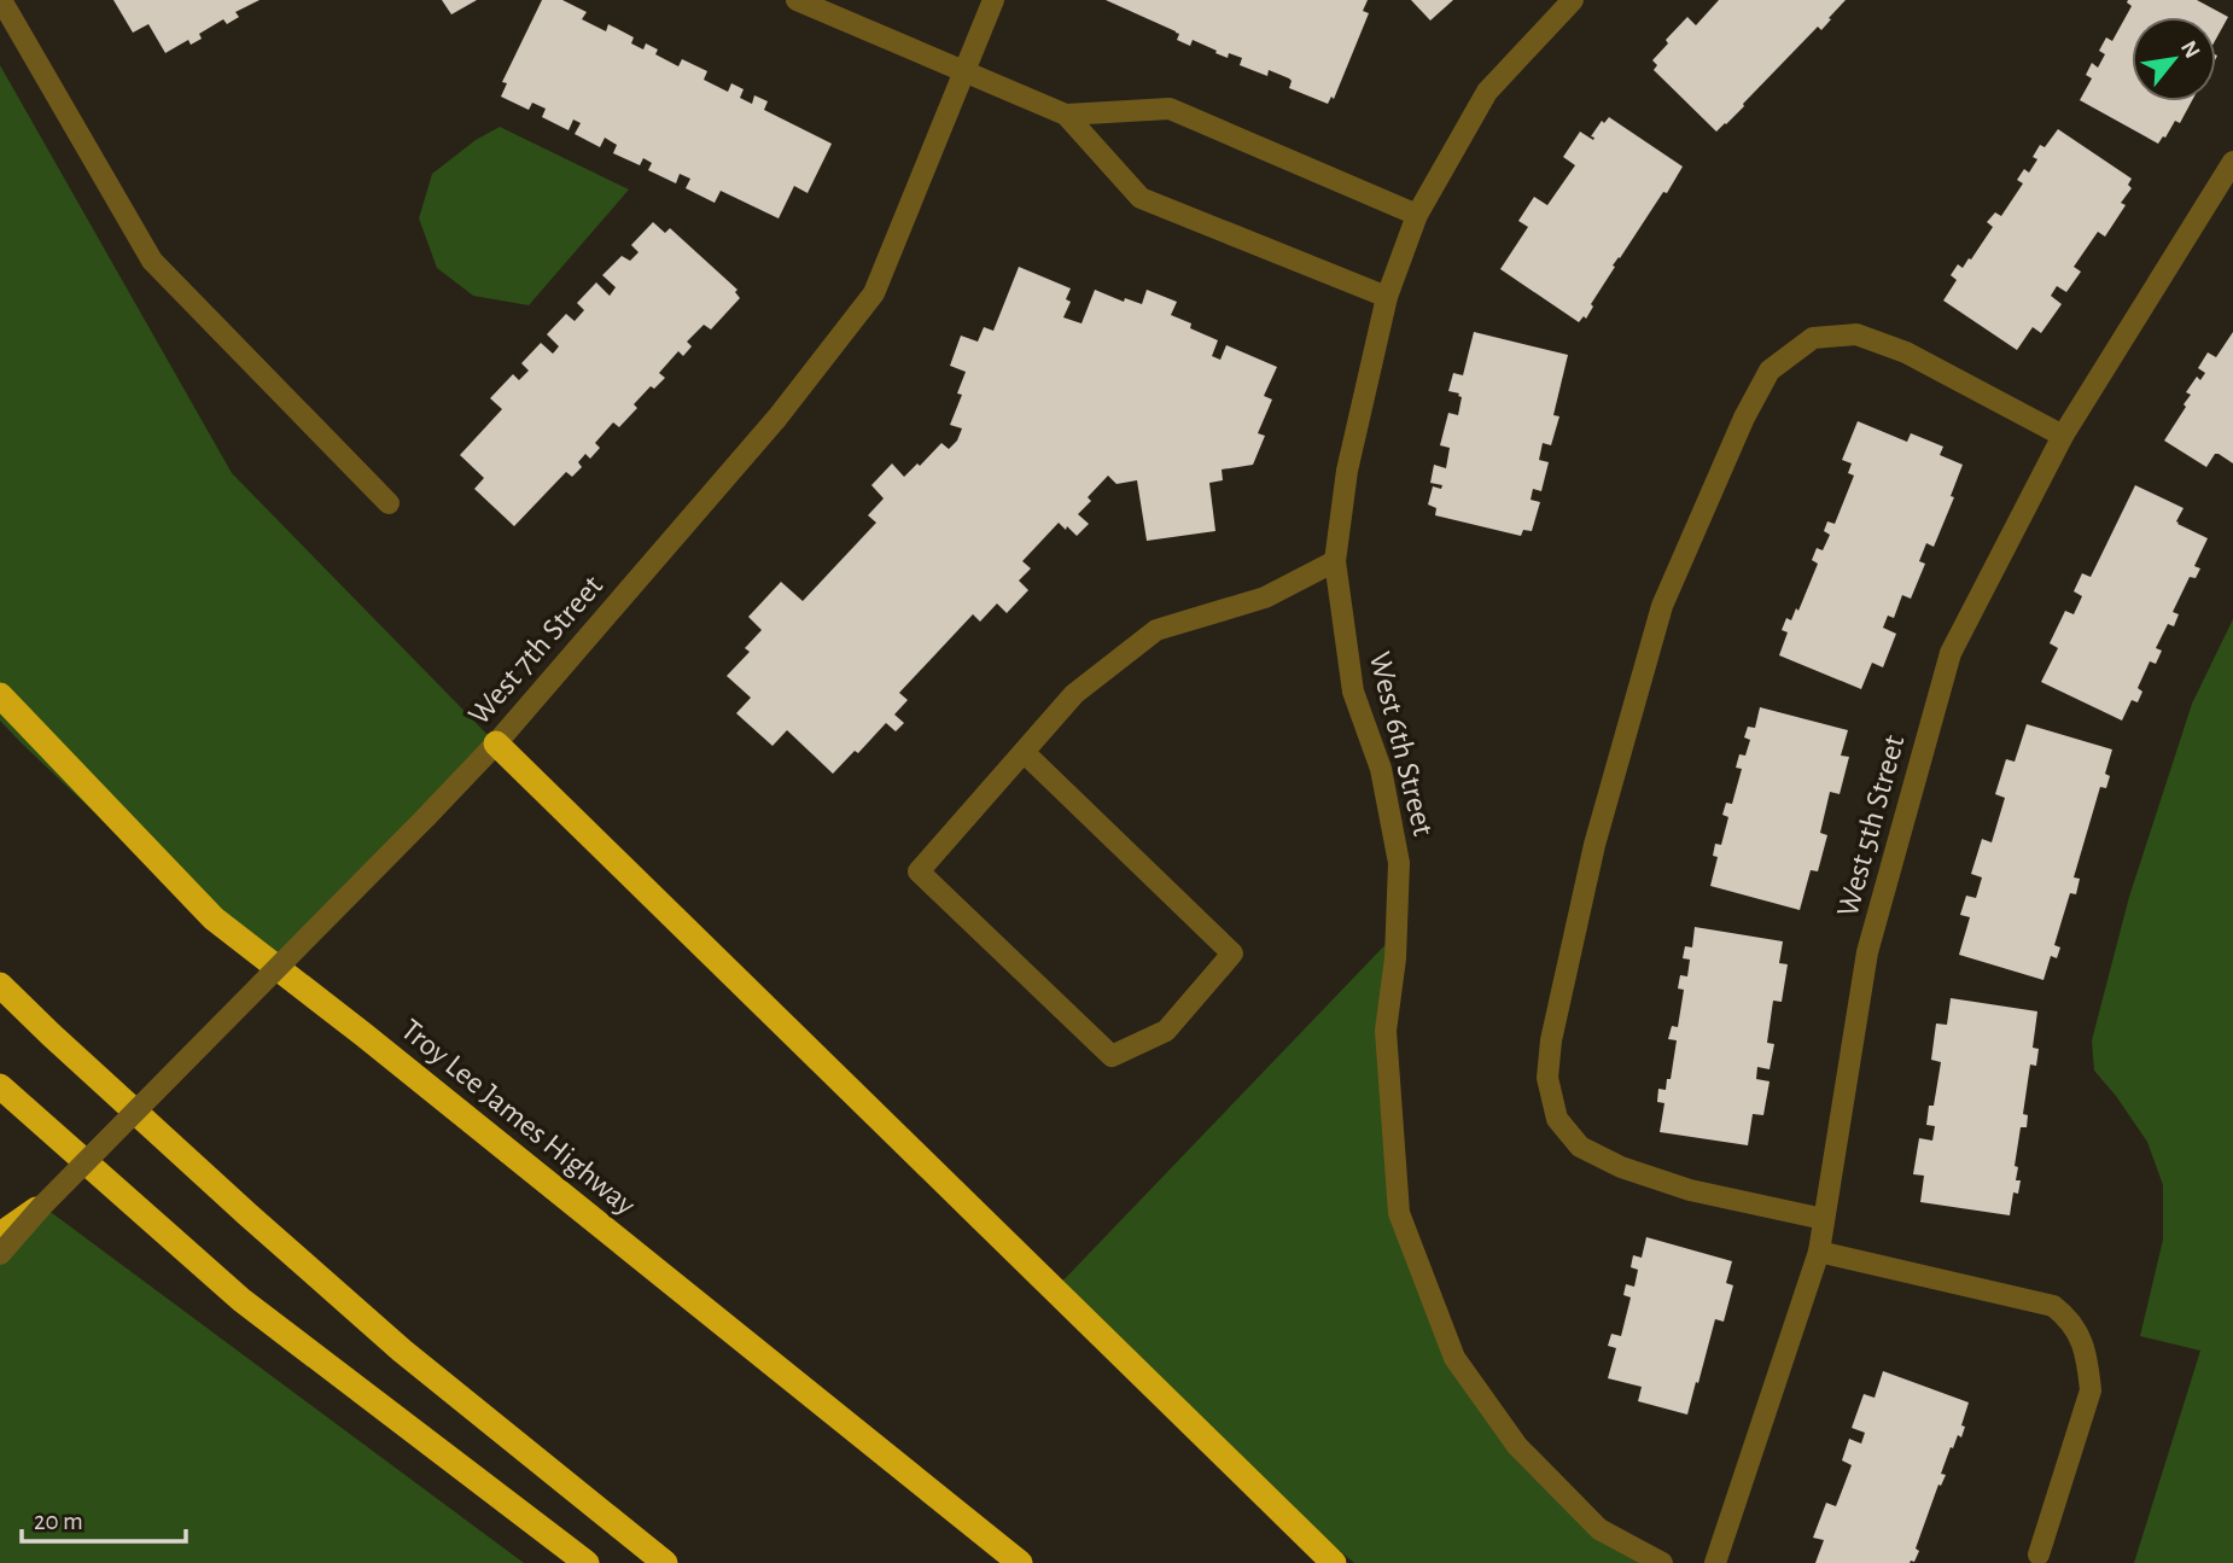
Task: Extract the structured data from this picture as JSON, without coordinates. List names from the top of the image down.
{
  "streets": {
    "highway": ["Troy Lee James Highway"],
    "street": ["West 7th Street", "West 6th Street", "West 5th Street"]
  },
  "scale_bar": "20 m",
  "north": "top right"
}
